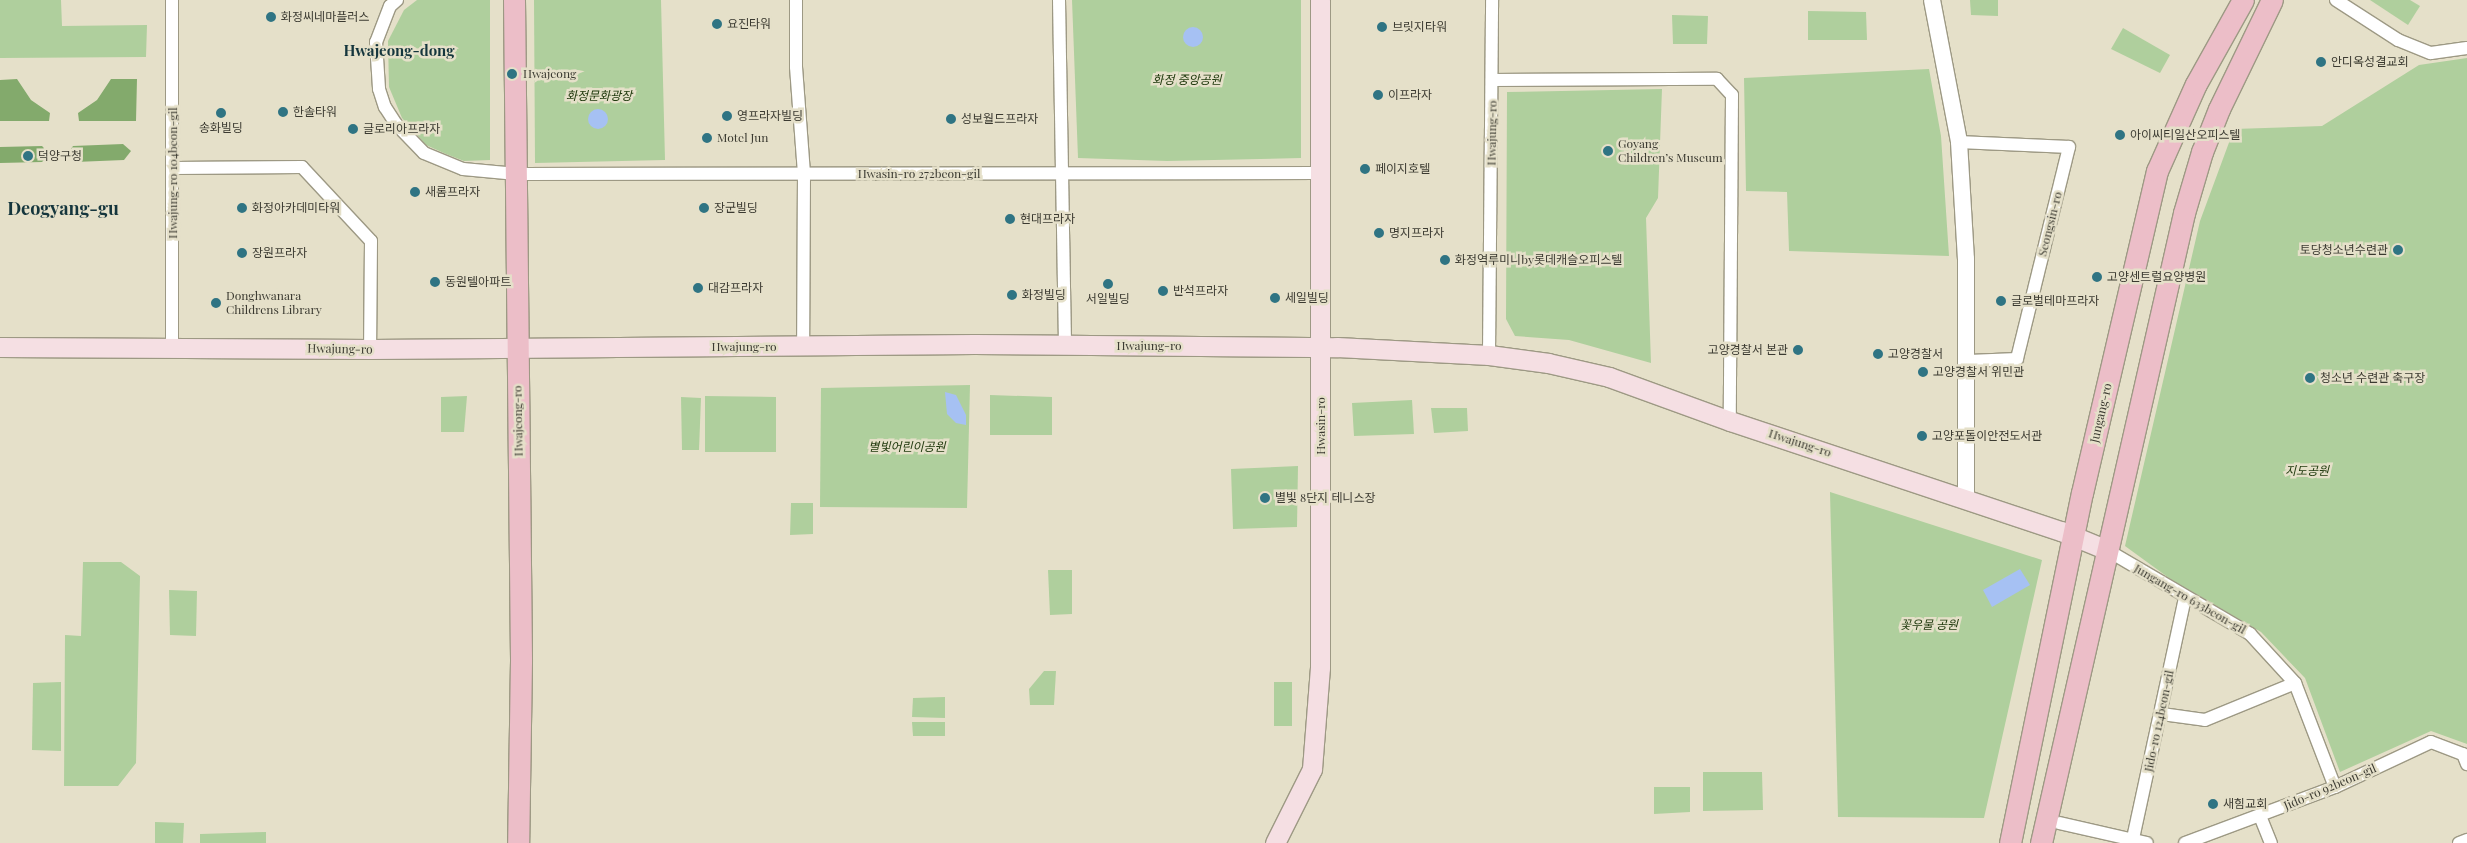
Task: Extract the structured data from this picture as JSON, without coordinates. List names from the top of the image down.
{
  "streets": {
    "main road": [
      "Hwajung-ro",
      "Jungang-ro",
      "Hwajeong-ro",
      "Hwasin-ro"
    ],
    "street": [
      "Hwajung-ro 104beon-gil",
      "Hwasin-ro 272beon-gil",
      "Seongsin-ro",
      "Jungang-ro 633beon-gil",
      "Jido-ro 124beon-gil",
      "Jido-ro 92beon-gil"
    ]
  },
  "crossings": [
    ["Hwajung-ro", "Hwajung-ro 104beon-gil"],
    ["Hwajung-ro", "Jungang-ro"],
    ["Hwajung-ro", "Hwajeong-ro"],
    ["Hwajung-ro", "Hwasin-ro"],
    ["Hwajung-ro", "Jungang-ro 633beon-gil"],
    ["Hwasin-ro 272beon-gil", "Hwajeong-ro"],
    ["Hwasin-ro 272beon-gil", "Hwasin-ro"],
    ["Jungang-ro 633beon-gil", "Jido-ro 124beon-gil"],
    ["Jungang-ro 633beon-gil", "Jido-ro 92beon-gil"]
  ],
  "districts": ["Hwajeong-dong", "Deogyang-gu"],
  "parks": [
    "화정 중앙공원",
    "화정문화광장",
    "별빛어린이공원",
    "지도공원",
    "꽃우물 공원"
  ],
  "places": [
    "화정씨네마플러스",
    "요진타워",
    "브릿지타워",
    "안디옥성결교회",
    "Hwajeong",
    "이프라자",
    "한솔타워",
    "송화빌딩",
    "영프라자빌딩",
    "성보월드프라자",
    "글로리아프라자",
    "아이씨티일산오피스텔",
    "Motel Jun",
    "Goyang Children’s Museum",
    "덕양구청",
    "페이지호텔",
    "새롬프라자",
    "화정아카데미타워",
    "장군빌딩",
    "현대프라자",
    "명지프라자",
    "토당청소년수련관",
    "장원프라자",
    "화정역루미니by롯데캐슬오피스텔",
    "고양센트럴요양병원",
    "동원텔아파트",
    "서일빌딩",
    "대감프라자",
    "반석프라자",
    "화정빌딩",
    "세일빌딩",
    "글로벌테마프라자",
    "Donghwanara Childrens Library",
    "고양경찰서 본관",
    "고양경찰서",
    "고양경찰서 위민관",
    "청소년 수련관 축구장",
    "고양포돌이안전도서관",
    "별빛 8단지 테니스장",
    "새힘교회"
  ]
}
